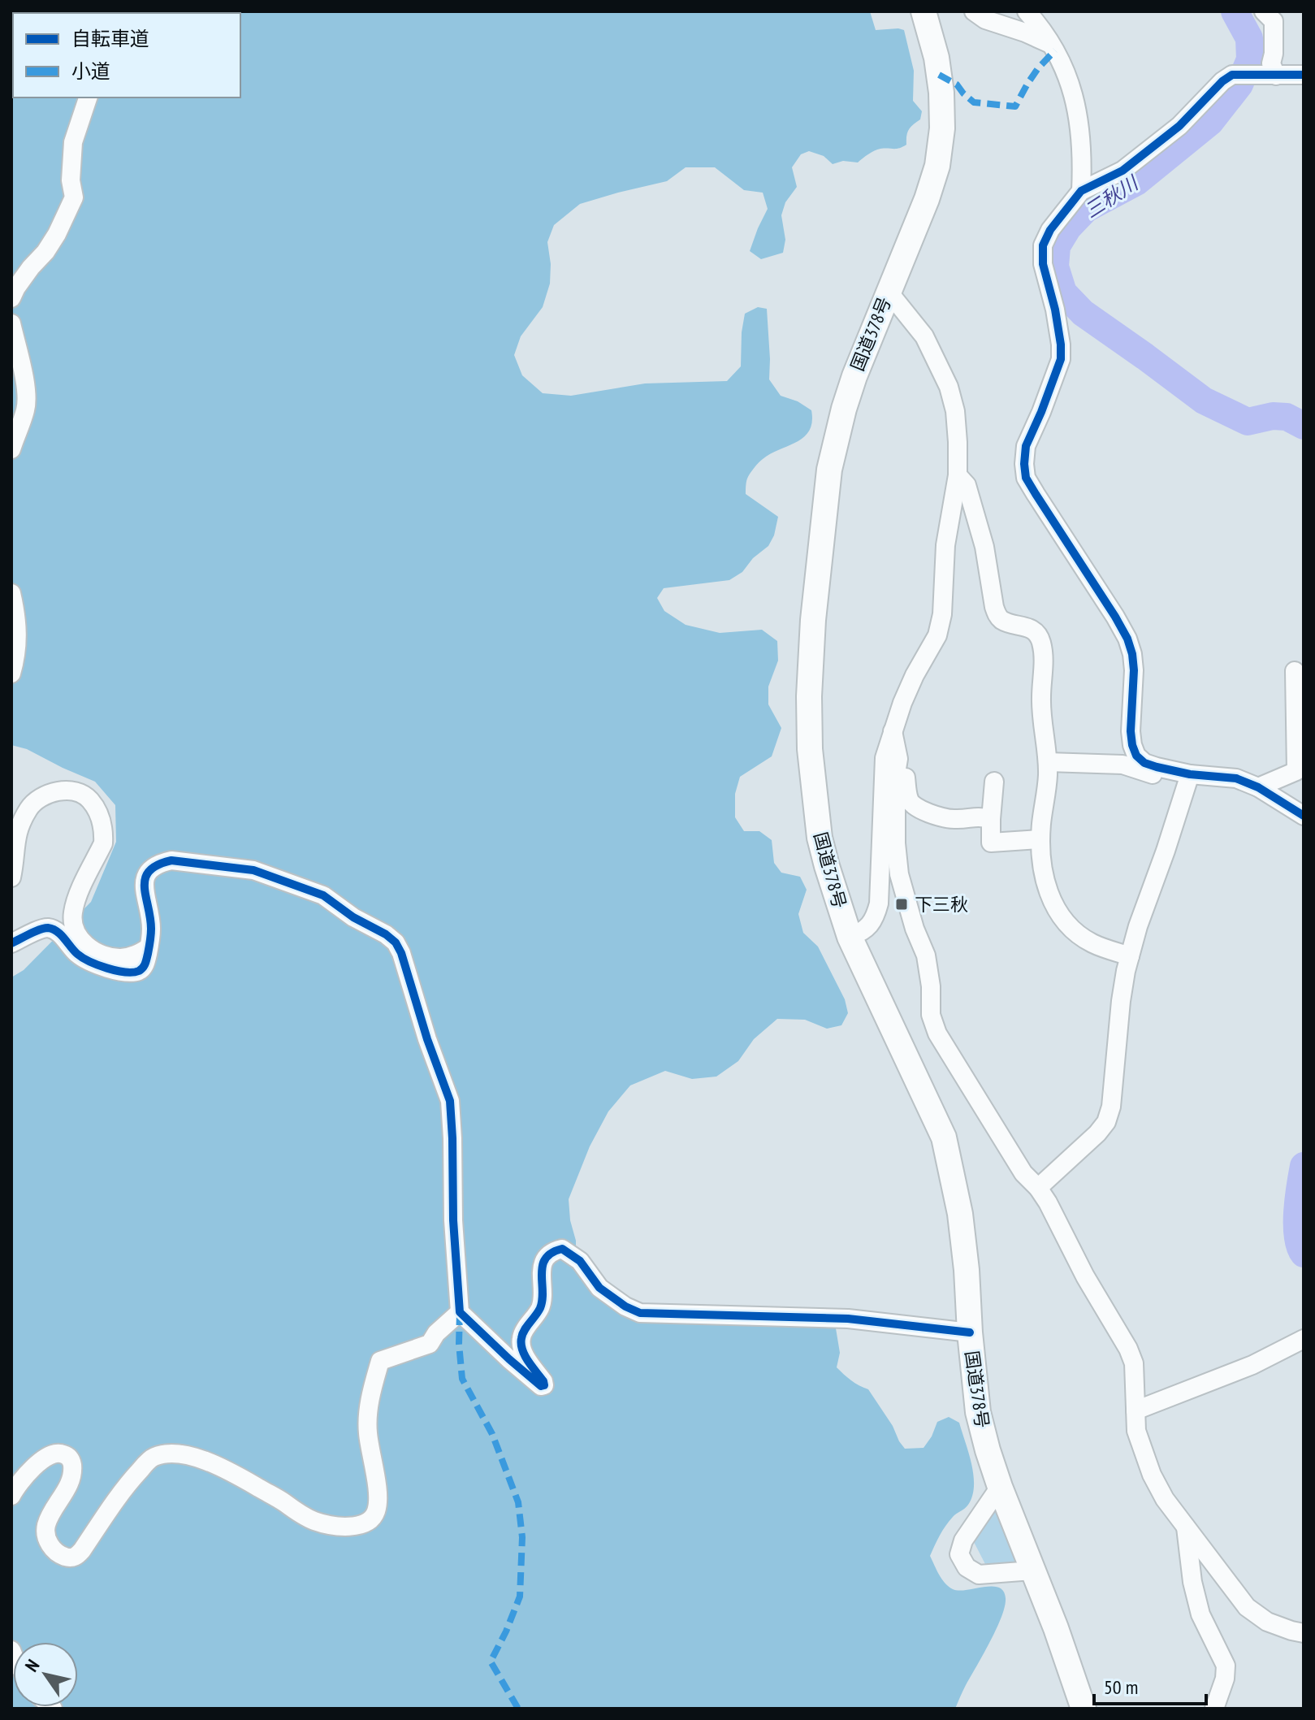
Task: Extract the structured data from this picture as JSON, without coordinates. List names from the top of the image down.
{
  "streets": {
    "highway": ["国道378号"]
  },
  "water": ["三秋川"],
  "places": {
    "transit": ["下三秋"]
  },
  "legend": ["自転車道", "小道"],
  "scale_bar": "50 m",
  "north": "top left"
}
